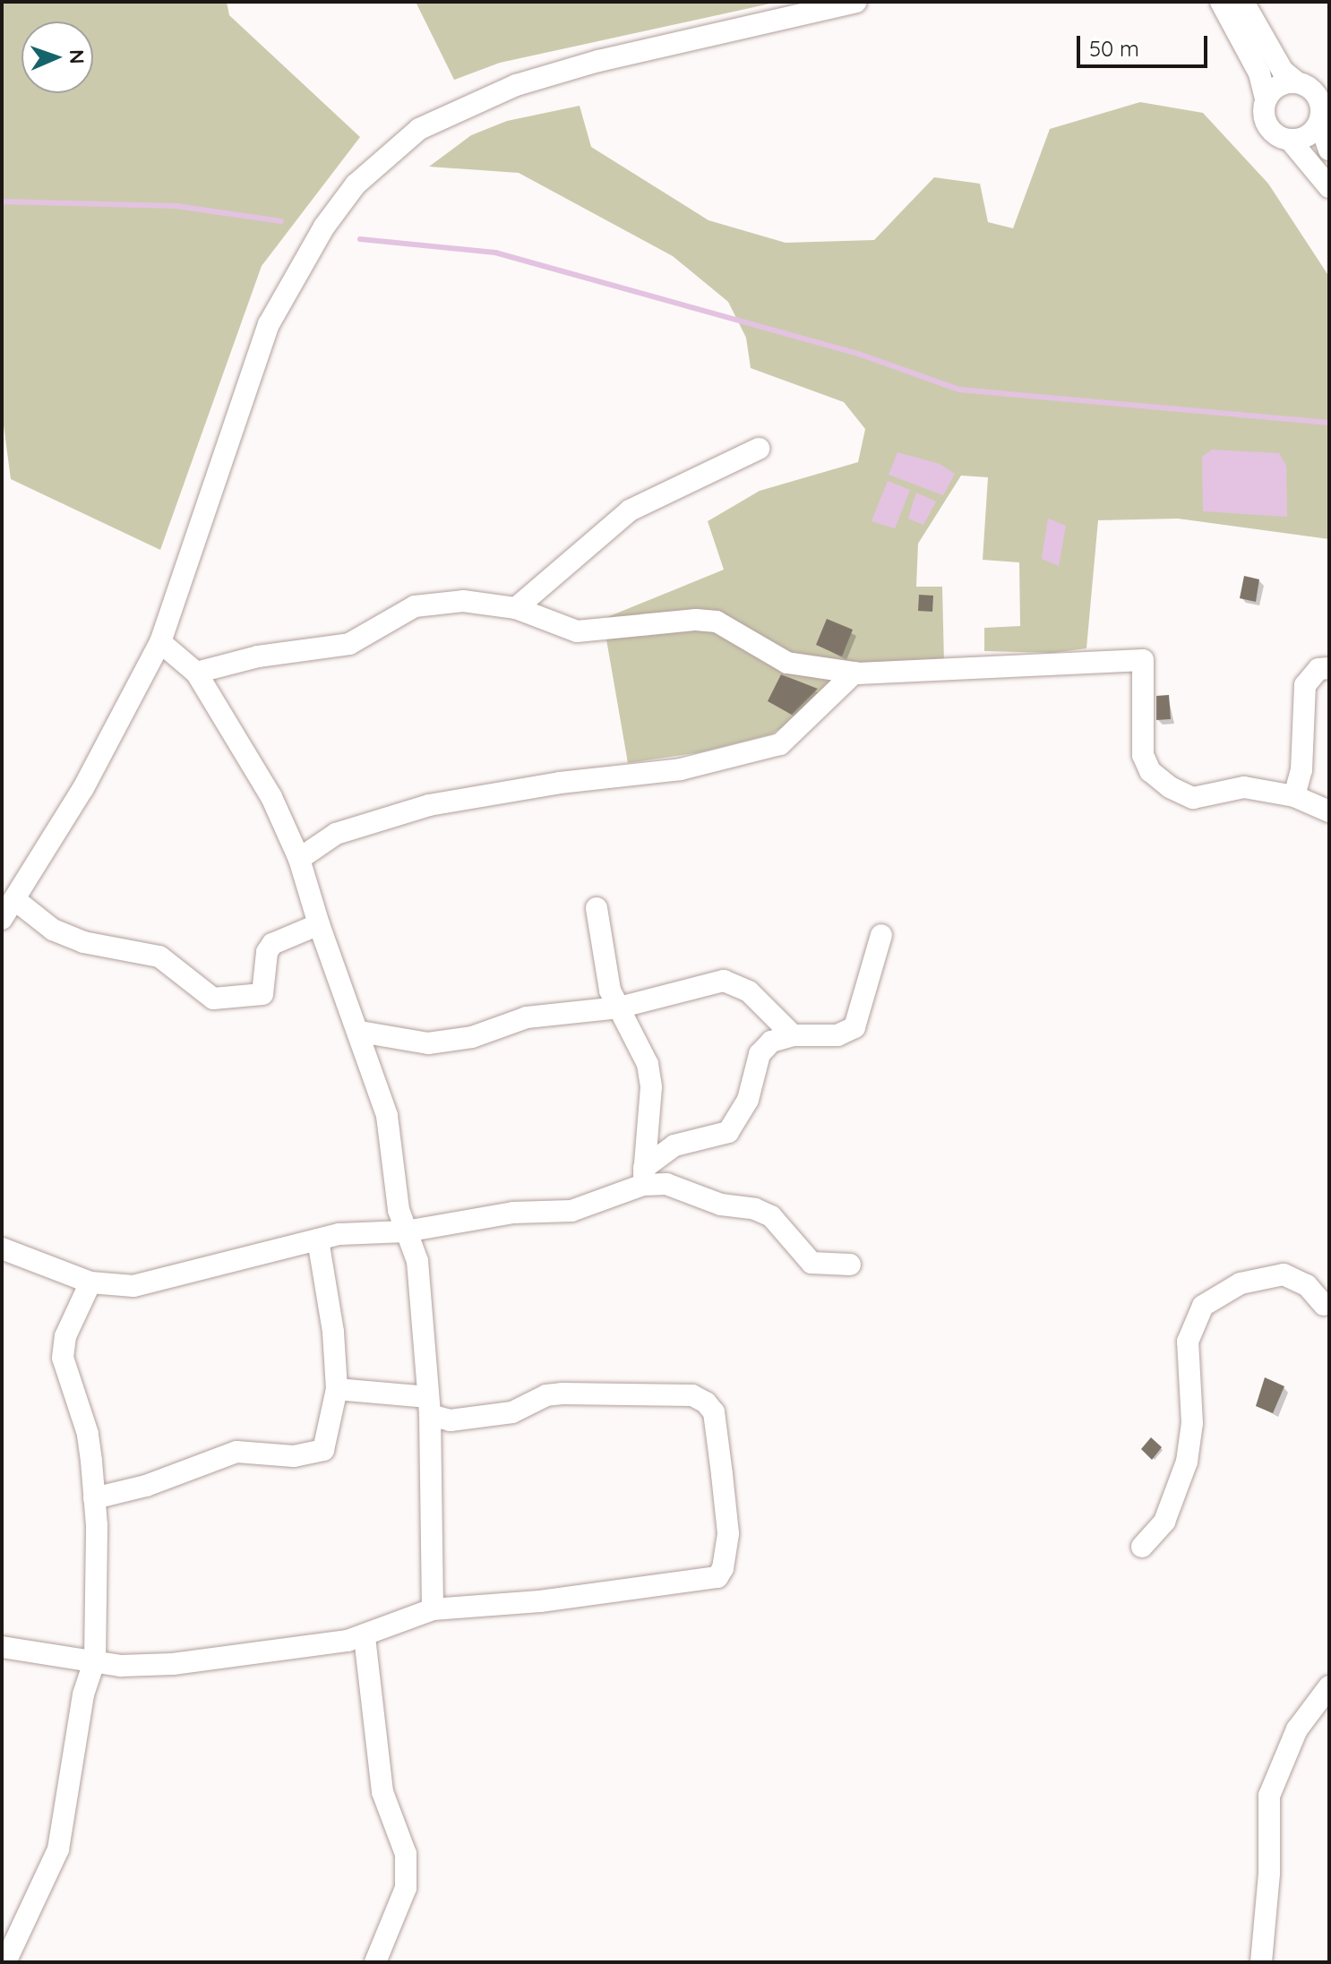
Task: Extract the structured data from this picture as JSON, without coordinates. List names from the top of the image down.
{
  "scale_bar": "50 m",
  "north": "right"
}
